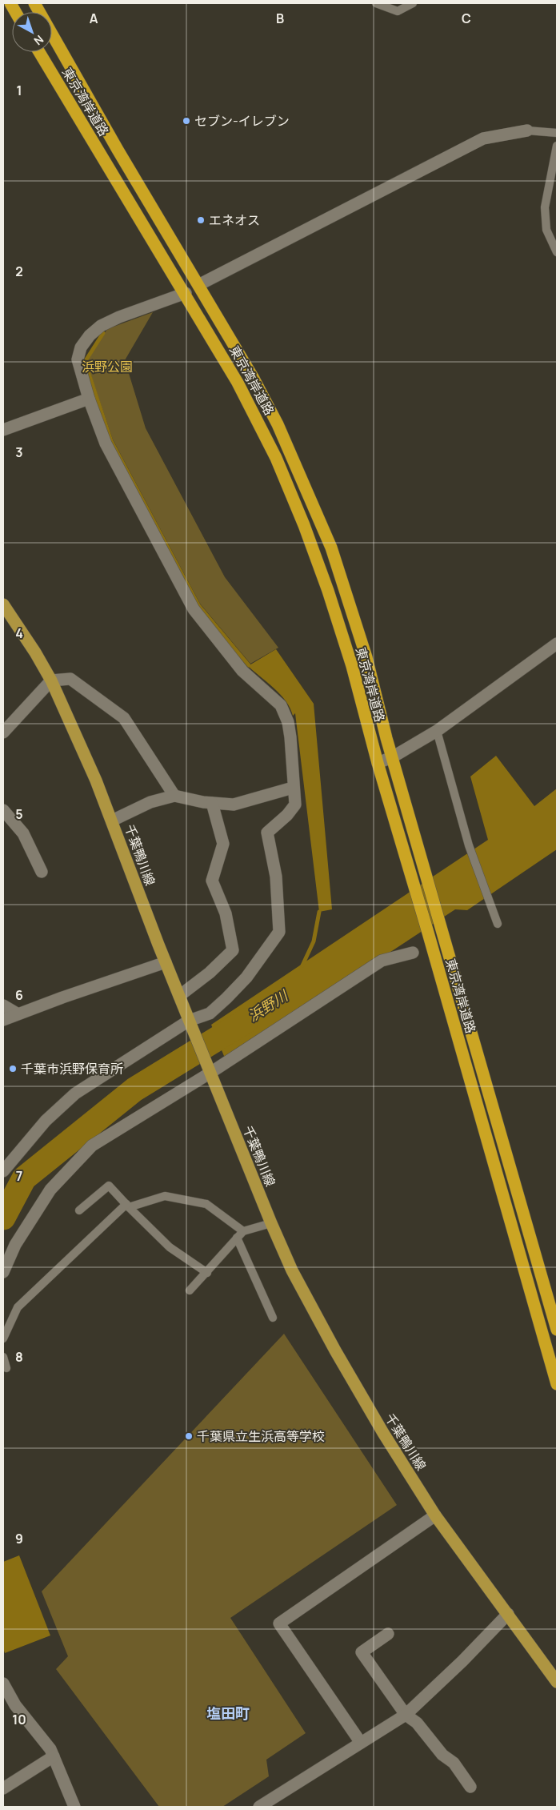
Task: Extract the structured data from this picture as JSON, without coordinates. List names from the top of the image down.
{
  "streets": {
    "highway": ["東京湾岸道路"],
    "main road": ["千葉鴨川線"]
  },
  "districts": ["塩田町"],
  "water": ["浜野川"],
  "parks": ["浜野公園"],
  "places": [
    "セブン-イレブン",
    "エネオス",
    "千葉市浜野保育所",
    "千葉県立生浜高等学校"
  ],
  "north": "bottom right",
  "grid": {
    "columns": ["A", "B", "C"],
    "rows": [
      "1",
      "2",
      "3",
      "4",
      "5",
      "6",
      "7",
      "8",
      "9",
      "10"
    ]
  }
}
